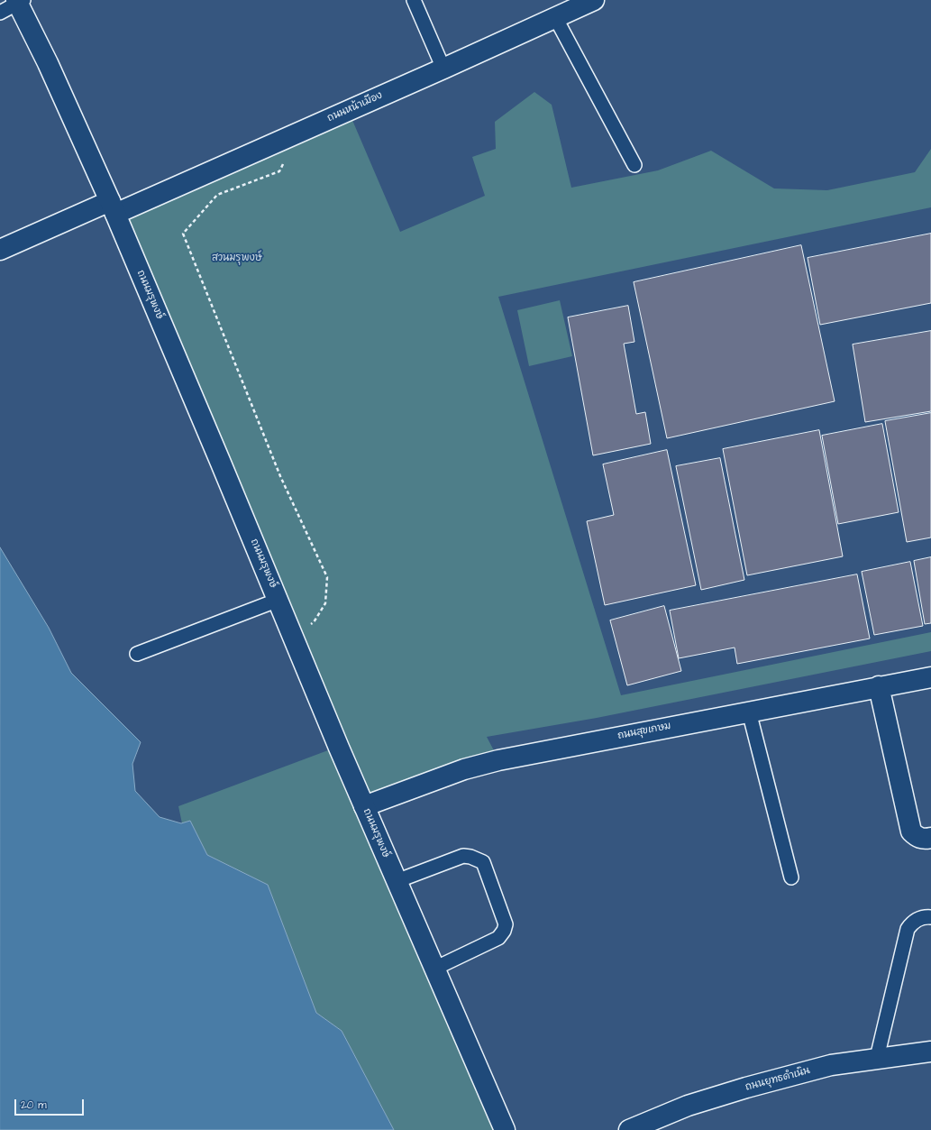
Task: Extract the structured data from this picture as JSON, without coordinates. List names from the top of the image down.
{
  "streets": {
    "street": [
      "ถนนหน้าเมือง",
      "ถนนมรุพงษ์",
      "ถนนสุขเกษม",
      "ถนนยุทธดำเนิน"
    ]
  },
  "crossings": [
    ["ถนนหน้าเมือง", "ถนนมรุพงษ์"],
    ["ถนนมรุพงษ์", "ถนนสุขเกษม"]
  ],
  "parks": ["สวนมรุพงษ์"],
  "scale_bar": "20 m"
}
